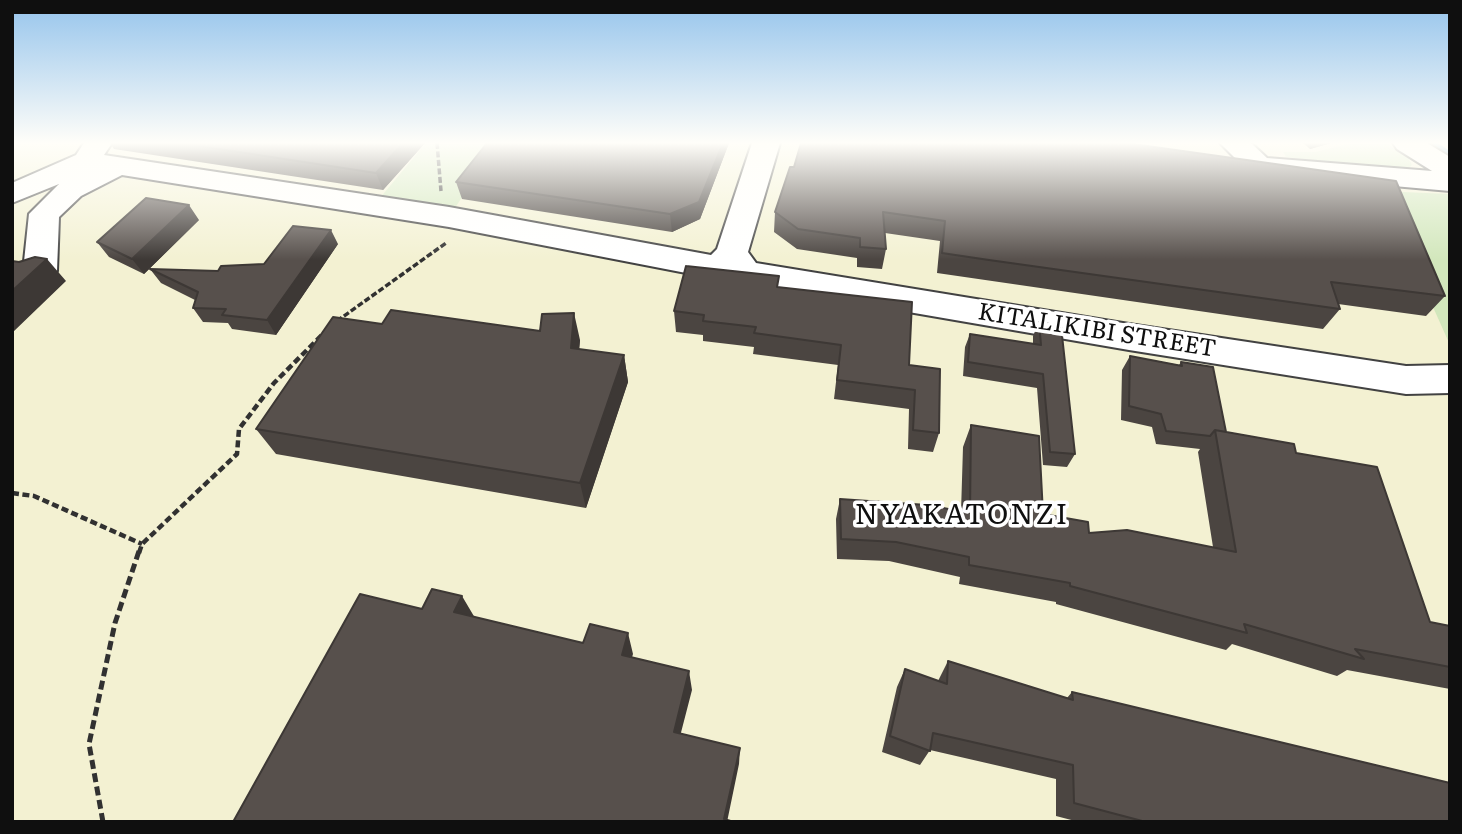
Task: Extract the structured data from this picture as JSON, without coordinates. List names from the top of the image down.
{
  "streets": {
    "street": ["KITALIKIBI STREET"]
  },
  "districts": ["NYAKATONZI"]
}
